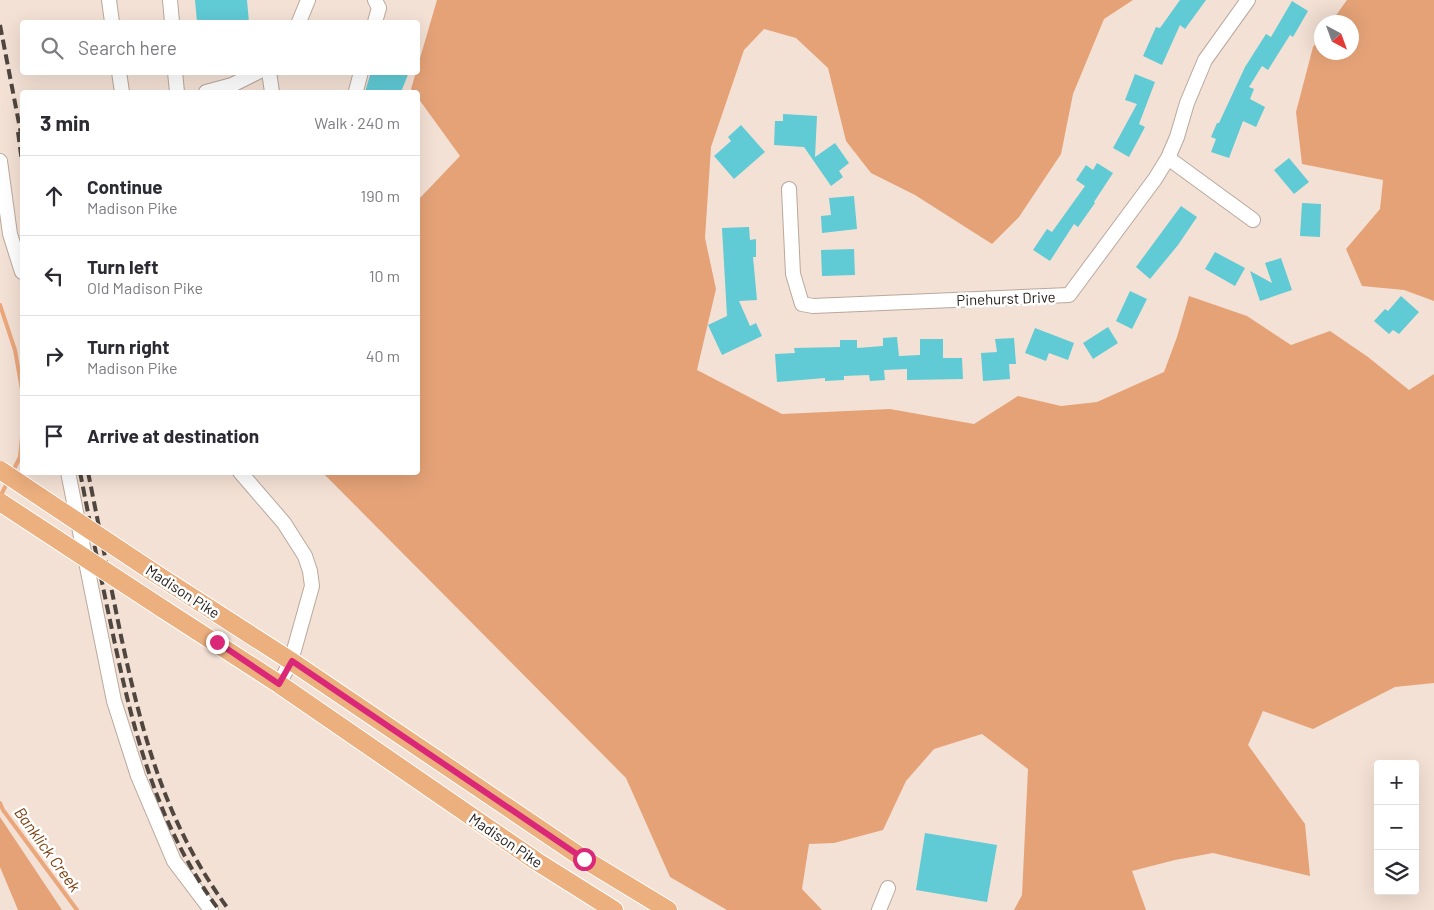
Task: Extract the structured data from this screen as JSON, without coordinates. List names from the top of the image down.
{
  "streets": {
    "main road": ["Madison Pike"],
    "street": ["Pinehurst Drive"]
  },
  "water": ["Banklick Creek"],
  "north": "bottom right",
  "page": {
    "search": "Search here",
    "heading": ["3 min", "Walk · 240 m"],
    "list": [
      ["Continue", "Madison Pike", "190 m"],
      ["Turn left", "Old Madison Pike", "10 m"],
      ["Turn right", "Madison Pike", "40 m"],
      "Arrive at destination"
    ],
    "map_buttons": ["+", "−"]
  }
}
